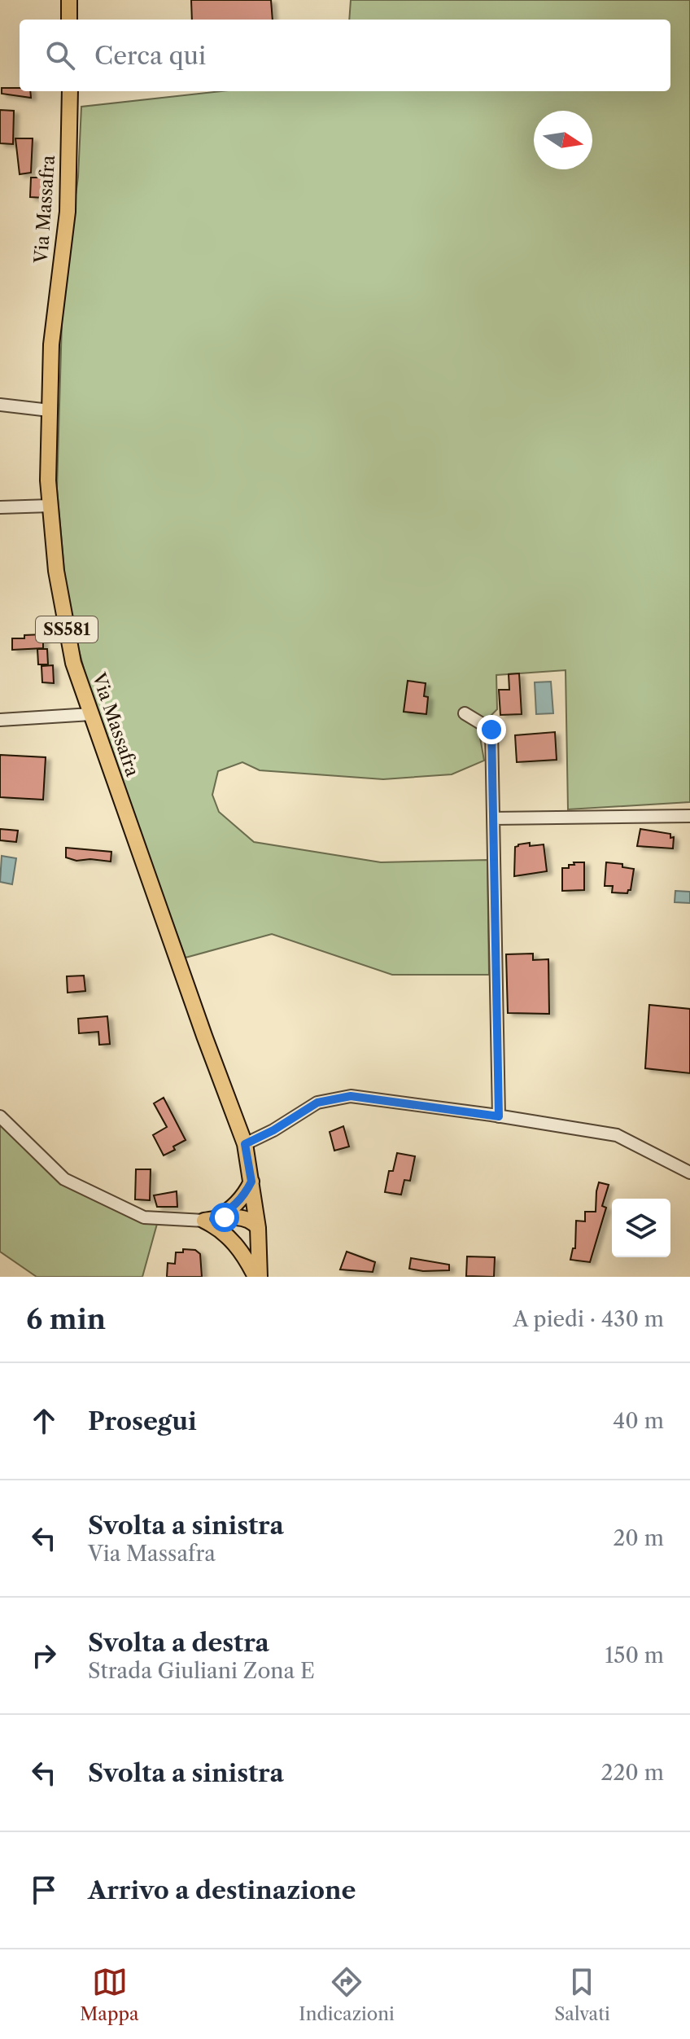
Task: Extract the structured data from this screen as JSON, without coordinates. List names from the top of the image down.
{
  "streets": {
    "main road": ["Via Massafra", "SS581"]
  },
  "north": "right",
  "page": {
    "search": "Cerca qui",
    "heading": ["6 min", "A piedi · 430 m"],
    "list": [
      ["Prosegui", "40 m"],
      ["Svolta a sinistra", "Via Massafra", "20 m"],
      ["Svolta a destra", "Strada Giuliani Zona E", "150 m"],
      ["Svolta a sinistra", "220 m"],
      "Arrivo a destinazione"
    ],
    "nav": ["Mappa", "Indicazioni", "Salvati"]
  }
}
